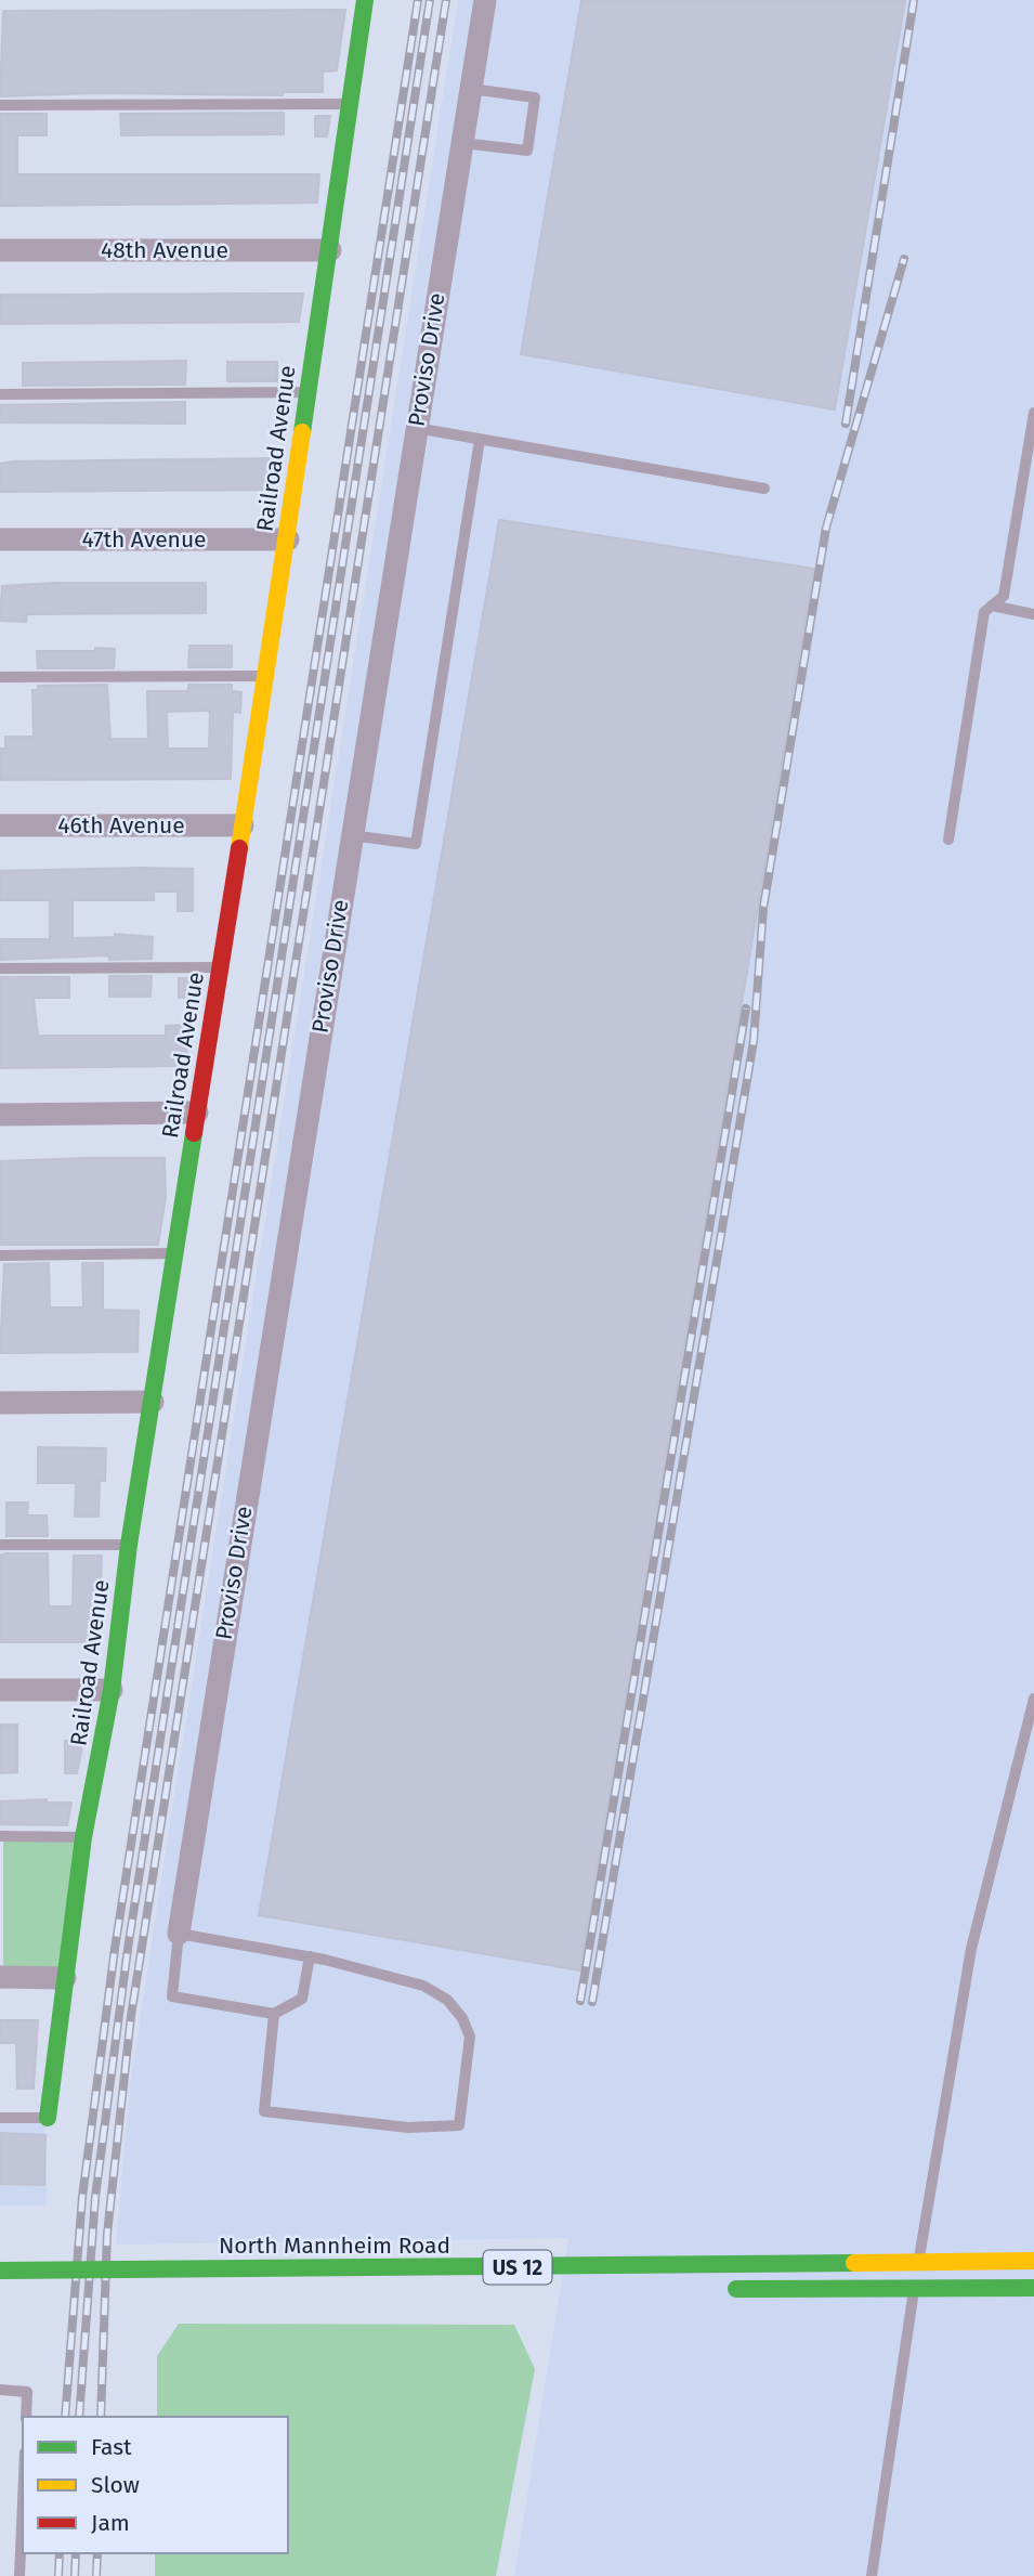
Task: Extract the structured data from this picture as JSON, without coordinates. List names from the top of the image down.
{
  "streets": {
    "street": [
      "48th Avenue",
      "Proviso Drive",
      "Railroad Avenue",
      "47th Avenue",
      "46th Avenue",
      "North Mannheim Road",
      "US 12"
    ]
  },
  "crossings": [
    ["48th Avenue", "Railroad Avenue"],
    ["Railroad Avenue", "47th Avenue"],
    ["Railroad Avenue", "46th Avenue"]
  ],
  "legend": ["Fast", "Slow", "Jam"]
}
